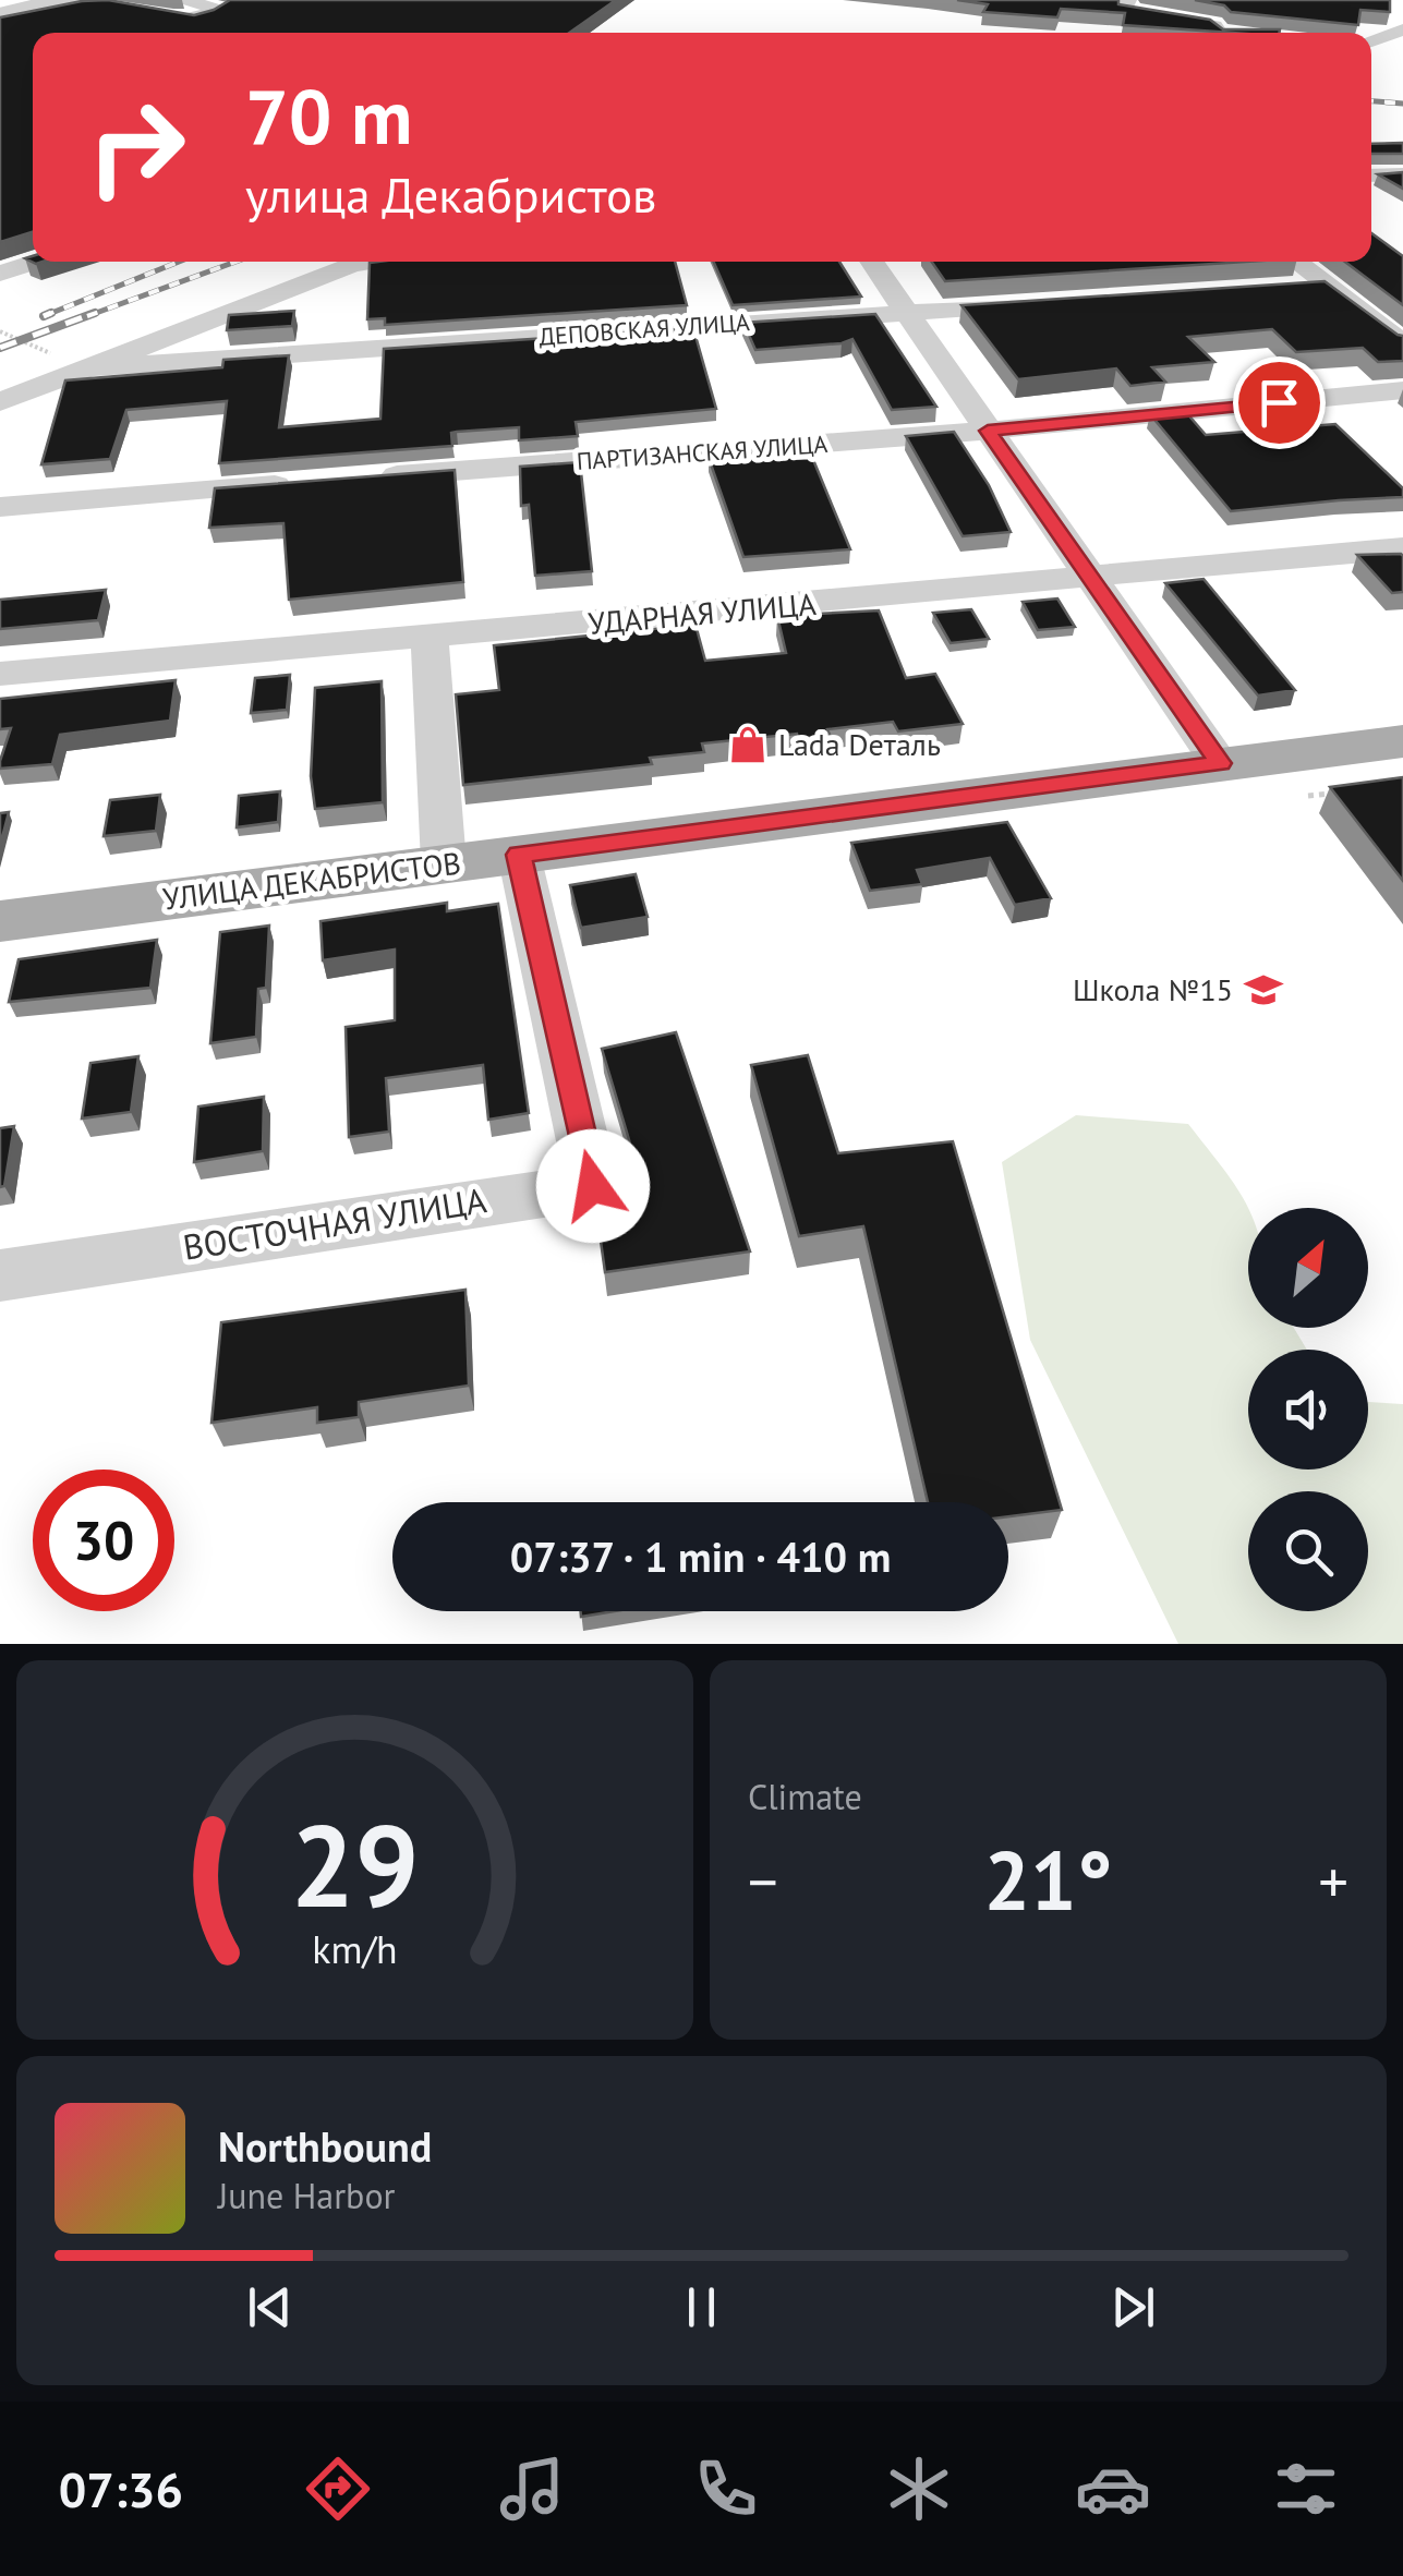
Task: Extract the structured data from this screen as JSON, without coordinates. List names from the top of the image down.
{
  "streets": {
    "main road": ["УЛИЦА ДЕКАБРИСТОВ"],
    "street": [
      "ДЕПОВСКАЯ УЛИЦА",
      "ПАРТИЗАНСКАЯ УЛИЦА",
      "УДАРНАЯ УЛИЦА",
      "ВОСТОЧНАЯ УЛИЦА"
    ]
  },
  "crossings": [
    ["УЛИЦА ДЕКАБРИСТОВ", "ВОСТОЧНАЯ УЛИЦА"]
  ],
  "places": {
    "shop": ["Lada Dеталь"],
    "school or university": ["Школа №15"]
  },
  "north": "top right",
  "page": {
    "turn": ["70 m", "улица Декабристов"],
    "limit": "30",
    "trip": "07:37 · 1 min · 410 m",
    "tile": "Climate",
    "heat": ["−", "21°", "+"],
    "song": ["Northbound", "June Harbor"],
    "tabs": "07:36",
    "gauge": ["29", "km/h"]
  }
}
